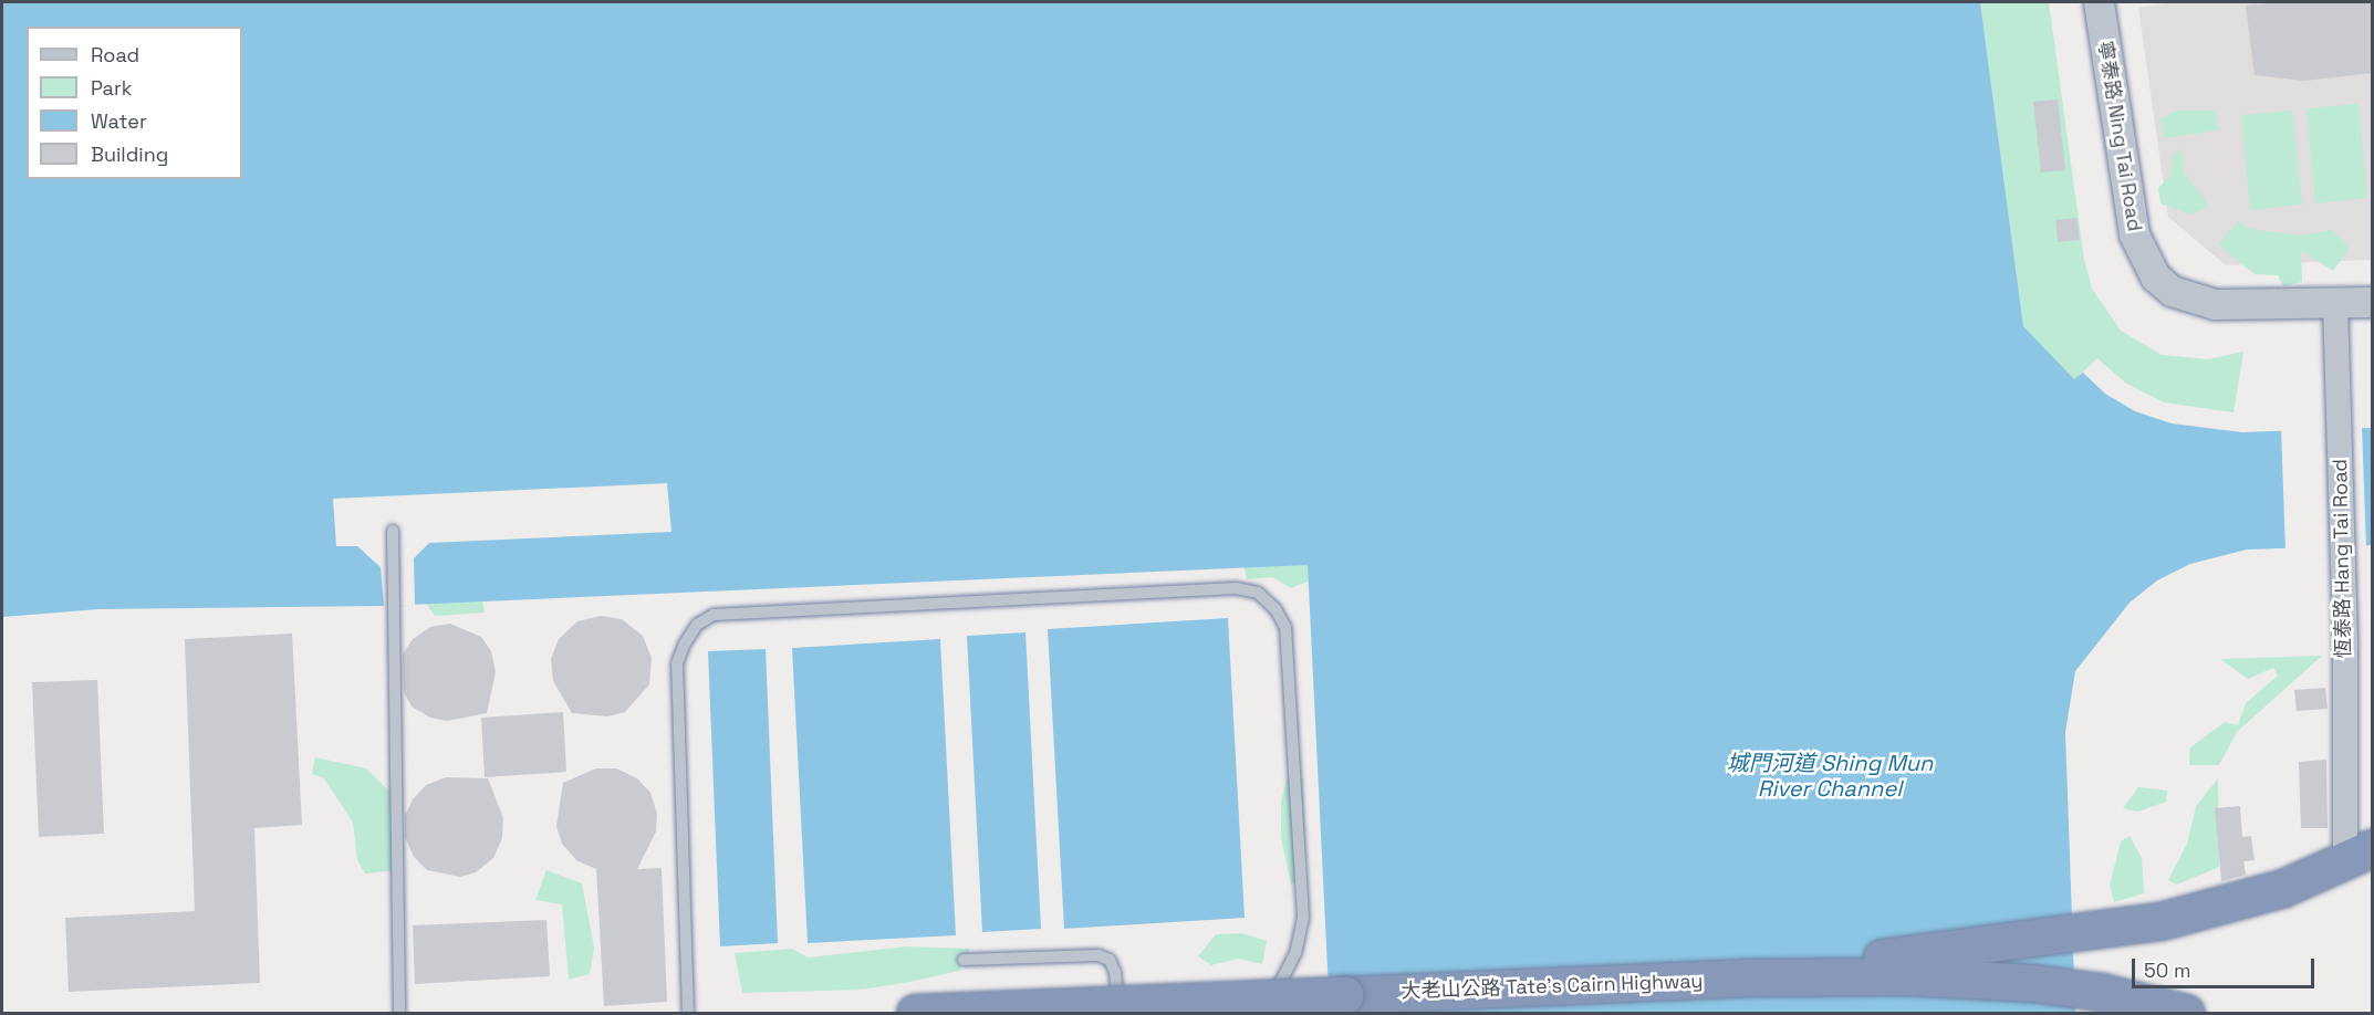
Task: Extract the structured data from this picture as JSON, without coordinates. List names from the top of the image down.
{
  "streets": {
    "highway": ["大老山公路 Tate's Cairn Highway"],
    "street": ["寧泰路 Ning Tai Road", "恆泰路 Hang Tai Road"]
  },
  "crossings": [
    ["寧泰路 Ning Tai Road", "恆泰路 Hang Tai Road"]
  ],
  "water": ["城門河道 Shing Mun River Channel"],
  "legend": [
    "Road",
    "Park",
    "Water",
    "Building"
  ],
  "scale_bar": "50 m"
}
